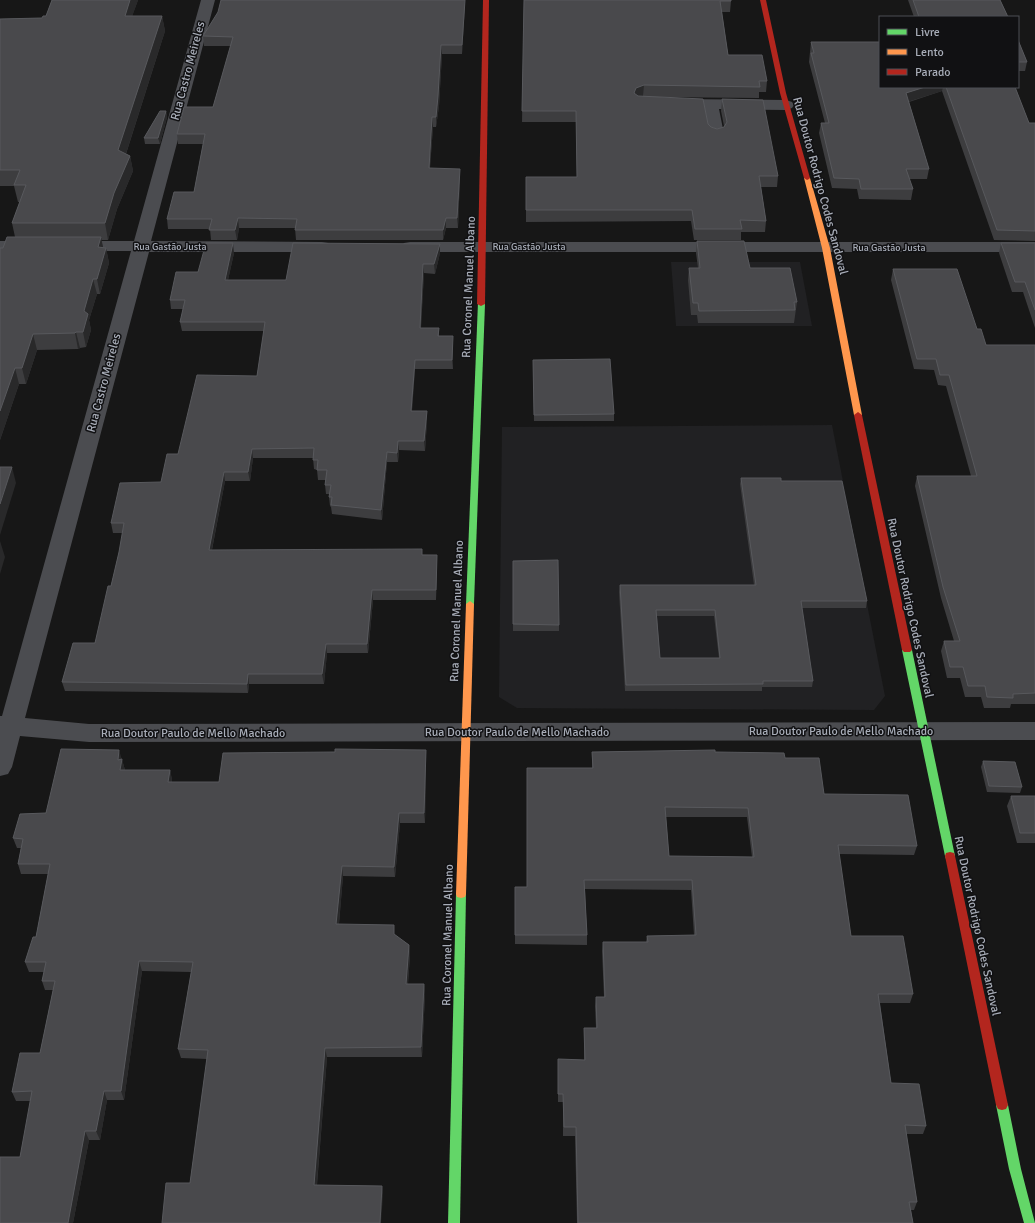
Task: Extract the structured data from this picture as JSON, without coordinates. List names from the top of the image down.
{
  "streets": {
    "street": [
      "Rua Castro Meireles",
      "Rua Doutor Rodrigo Codes Sandoval",
      "Rua Gastão Justa",
      "Rua Coronel Manuel Albano",
      "Rua Doutor Paulo de Mello Machado"
    ]
  },
  "crossings": [
    ["Rua Castro Meireles", "Rua Gastão Justa"],
    ["Rua Castro Meireles", "Rua Doutor Paulo de Mello Machado"],
    ["Rua Doutor Rodrigo Codes Sandoval", "Rua Gastão Justa"],
    ["Rua Doutor Rodrigo Codes Sandoval", "Rua Doutor Paulo de Mello Machado"],
    ["Rua Gastão Justa", "Rua Coronel Manuel Albano"],
    ["Rua Coronel Manuel Albano", "Rua Doutor Paulo de Mello Machado"]
  ],
  "legend": ["Livre", "Lento", "Parado"]
}
